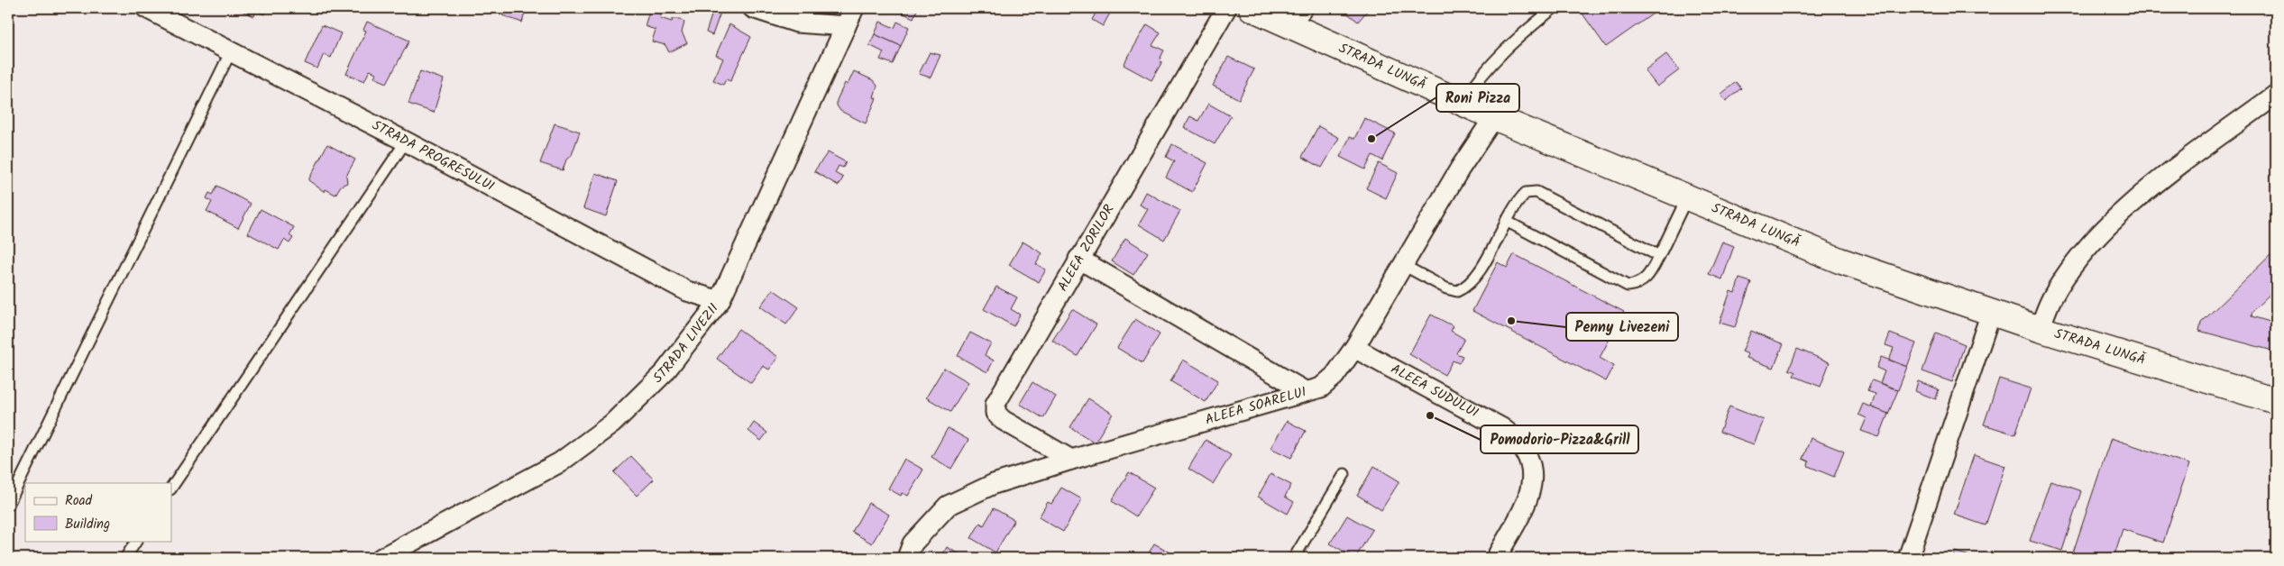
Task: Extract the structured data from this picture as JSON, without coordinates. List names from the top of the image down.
{
  "streets": {
    "main road": ["STRADA LUNGĂ"],
    "street": [
      "STRADA PROGRESULUI",
      "ALEEA ZORILOR",
      "STRADA LIVEZII",
      "ALEEA SUDULUI",
      "ALEEA SOARELUI"
    ]
  },
  "crossings": [
    ["STRADA LUNGĂ", "ALEEA SOARELUI"],
    ["STRADA PROGRESULUI", "STRADA LIVEZII"],
    ["ALEEA ZORILOR", "ALEEA SOARELUI"],
    ["ALEEA SUDULUI", "ALEEA SOARELUI"]
  ],
  "places": ["Roni Pizza", "Penny Livezeni", "Pomodorio-Pizza&Grill"],
  "legend": ["Road", "Building"]
}
